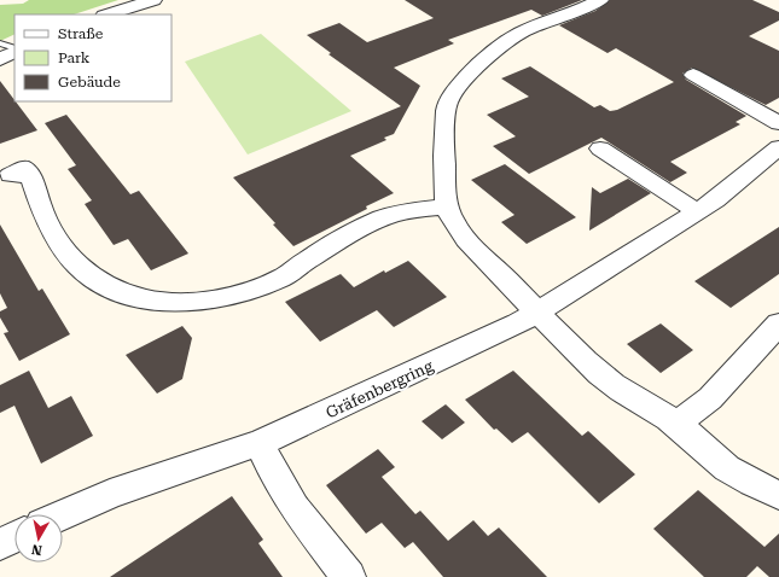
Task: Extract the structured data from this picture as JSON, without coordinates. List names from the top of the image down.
{
  "streets": {
    "street": ["Gräfenbergring"]
  },
  "legend": ["Straße", "Park", "Gebäude"],
  "north": "bottom"
}
